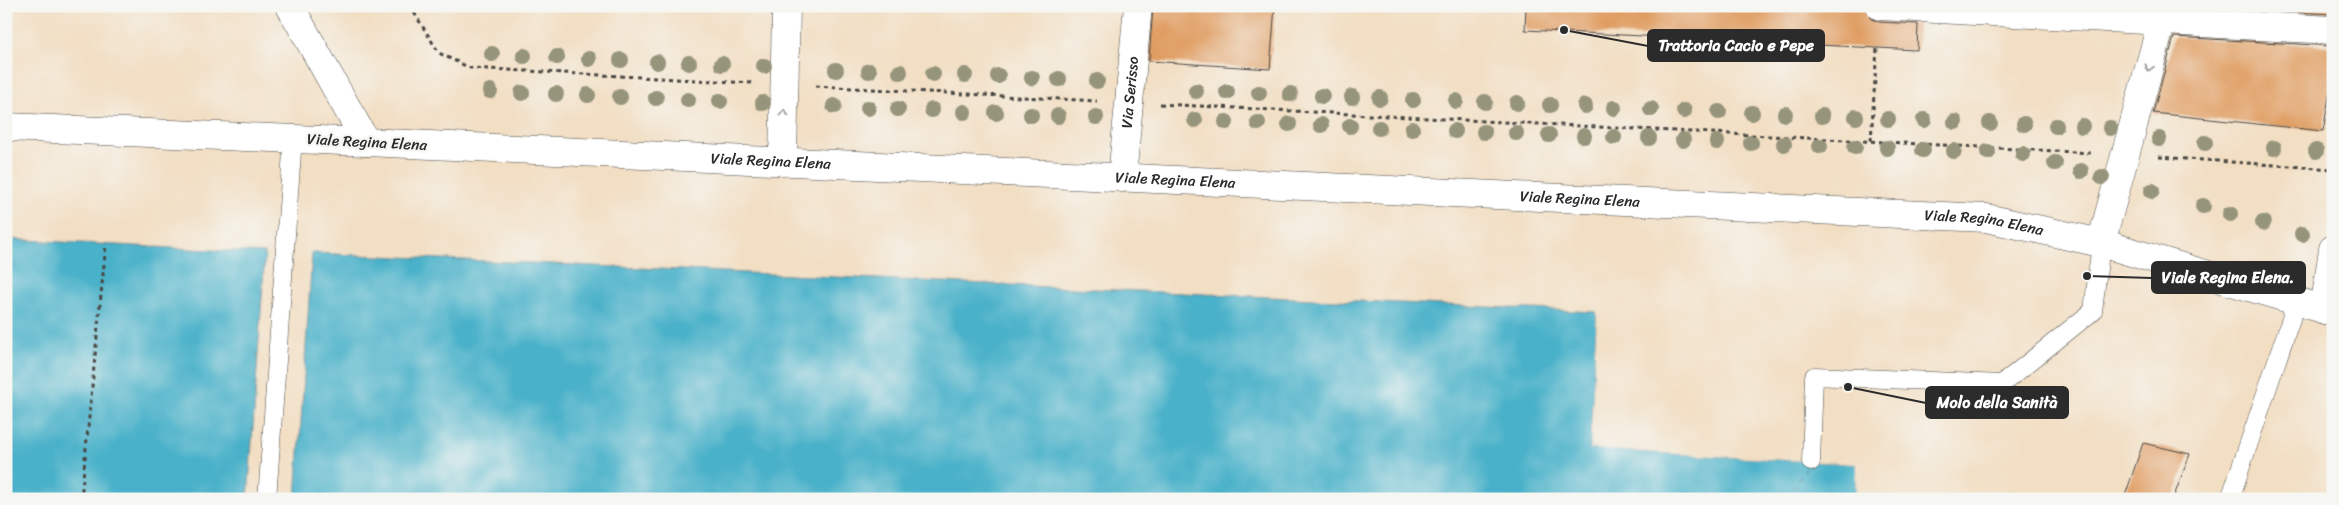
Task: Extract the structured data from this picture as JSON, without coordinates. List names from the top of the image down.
{
  "streets": {
    "street": ["Via Serisso", "Viale Regina Elena"]
  },
  "crossings": [
    ["Via Serisso", "Viale Regina Elena"]
  ],
  "places": ["Trattoria Cacio e Pepe", "Viale Regina Elena.", "Molo della Sanità"]
}
